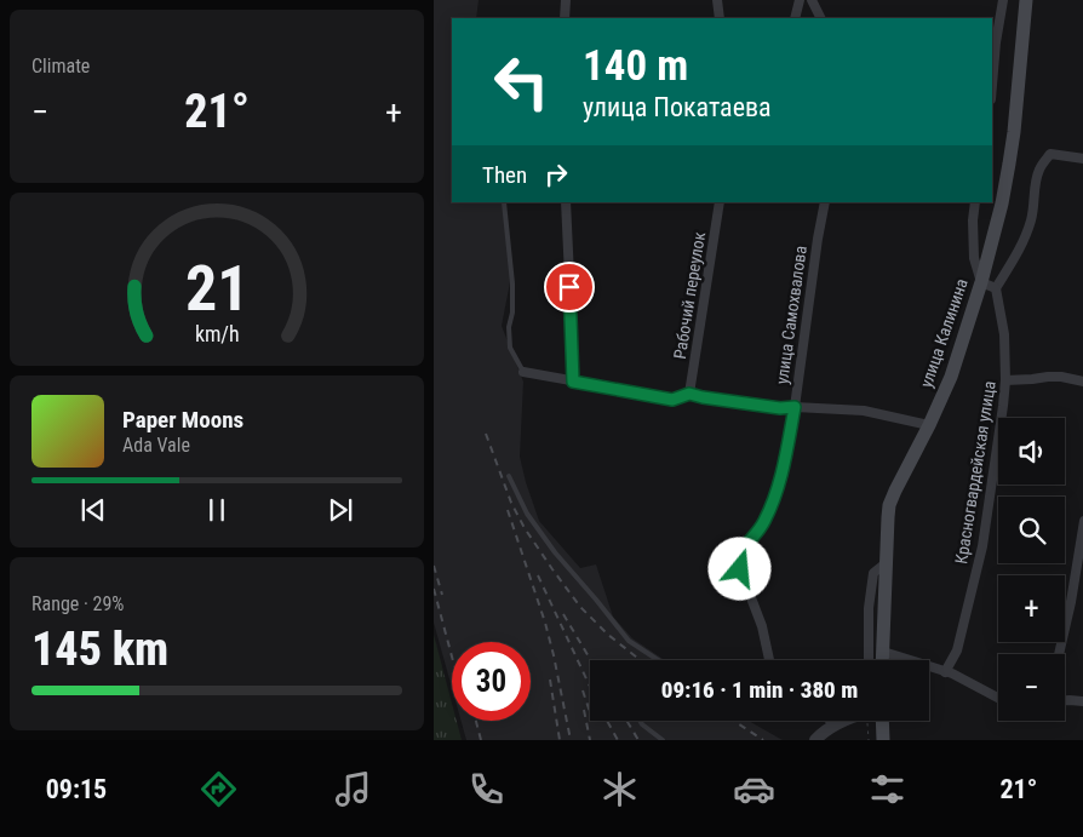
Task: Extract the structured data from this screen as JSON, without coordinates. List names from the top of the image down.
{
  "streets": {
    "main road": ["улица Калинина"],
    "street": ["Рабочий переулок", "улица Самохвалова", "Красногвардейская улица"]
  },
  "page": {
    "tile": [
      "Climate",
      ["Range · 29%", "145 km"]
    ],
    "turn": ["140 m", "улица Покатаева"],
    "heat": ["−", "21°", "+"],
    "then": "Then",
    "song": ["Paper Moons", "Ada Vale"],
    "map_buttons": ["+", "−"],
    "limit": "30",
    "trip": "09:16 · 1 min · 380 m",
    "tabs": ["09:15", "21°"],
    "gauge": ["21", "km/h"]
  }
}
